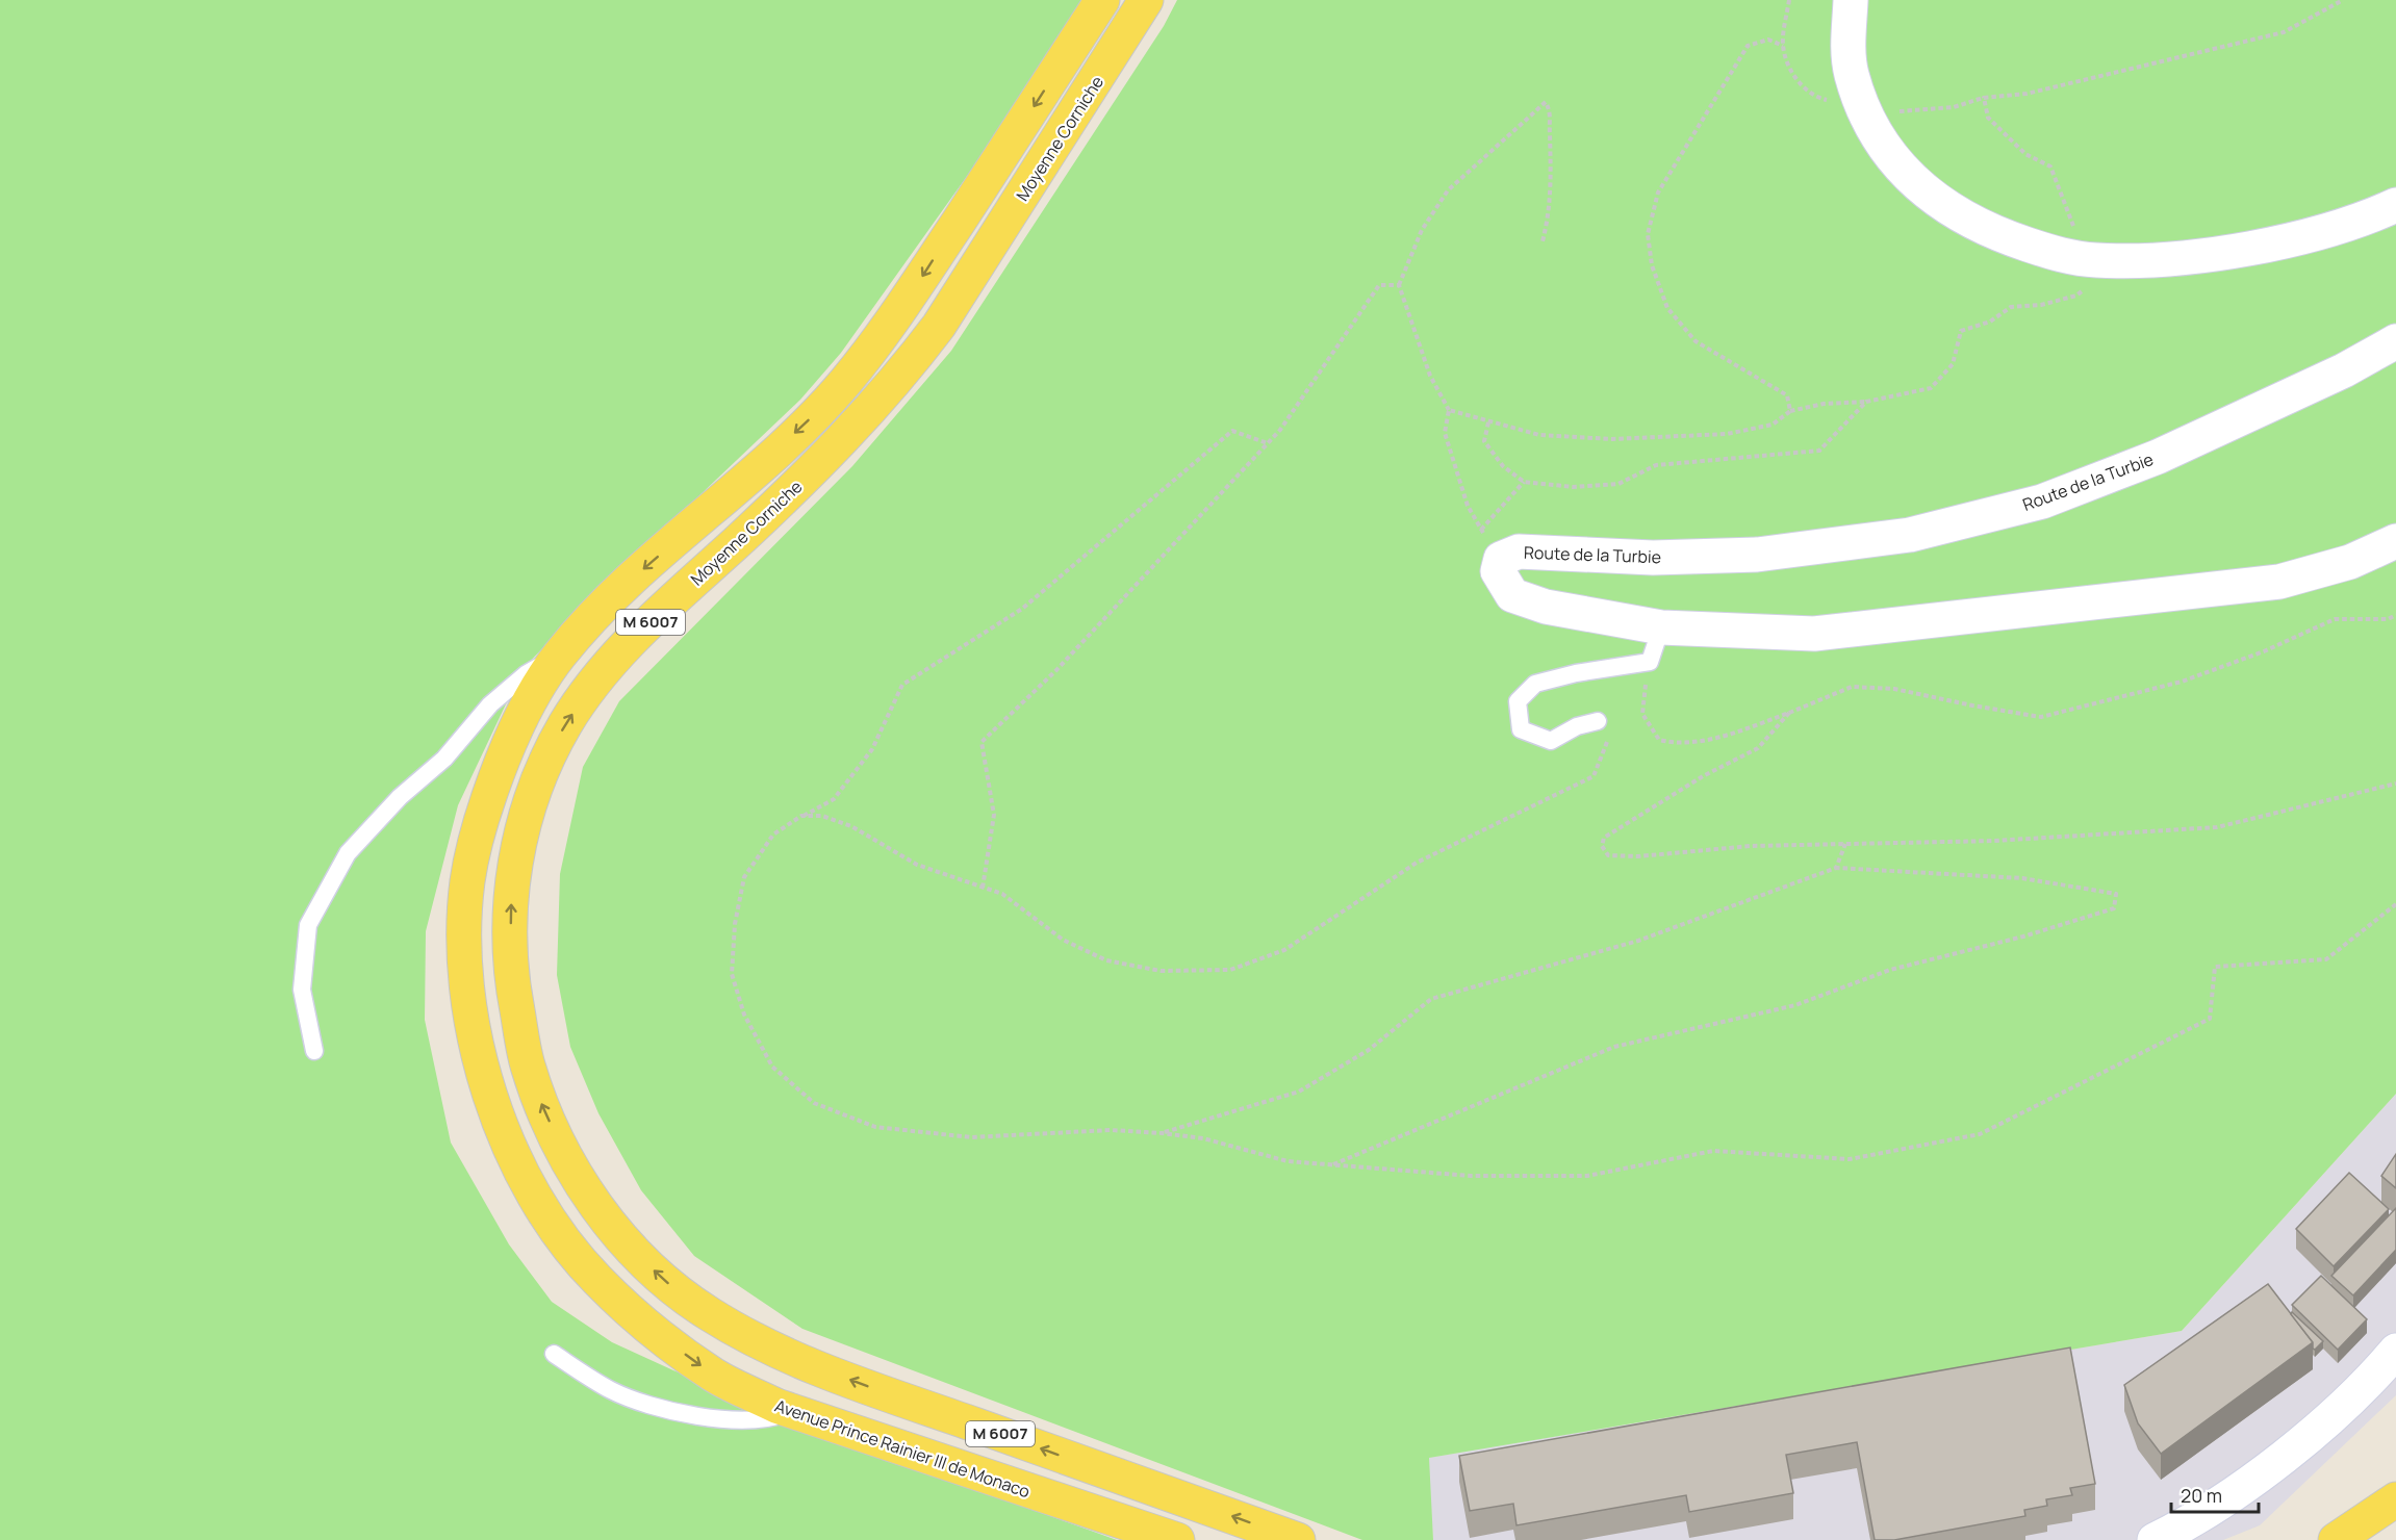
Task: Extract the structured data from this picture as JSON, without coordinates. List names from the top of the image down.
{
  "streets": {
    "main road": ["Moyenne Corniche", "M 6007", "Avenue Prince Rainier III de Monaco"],
    "street": ["Route de la Turbie"]
  },
  "crossings": [
    ["M 6007", "Avenue Prince Rainier III de Monaco"]
  ],
  "one_way": ["Avenue Prince Rainier III de Monaco"],
  "scale_bar": "20 m"
}
